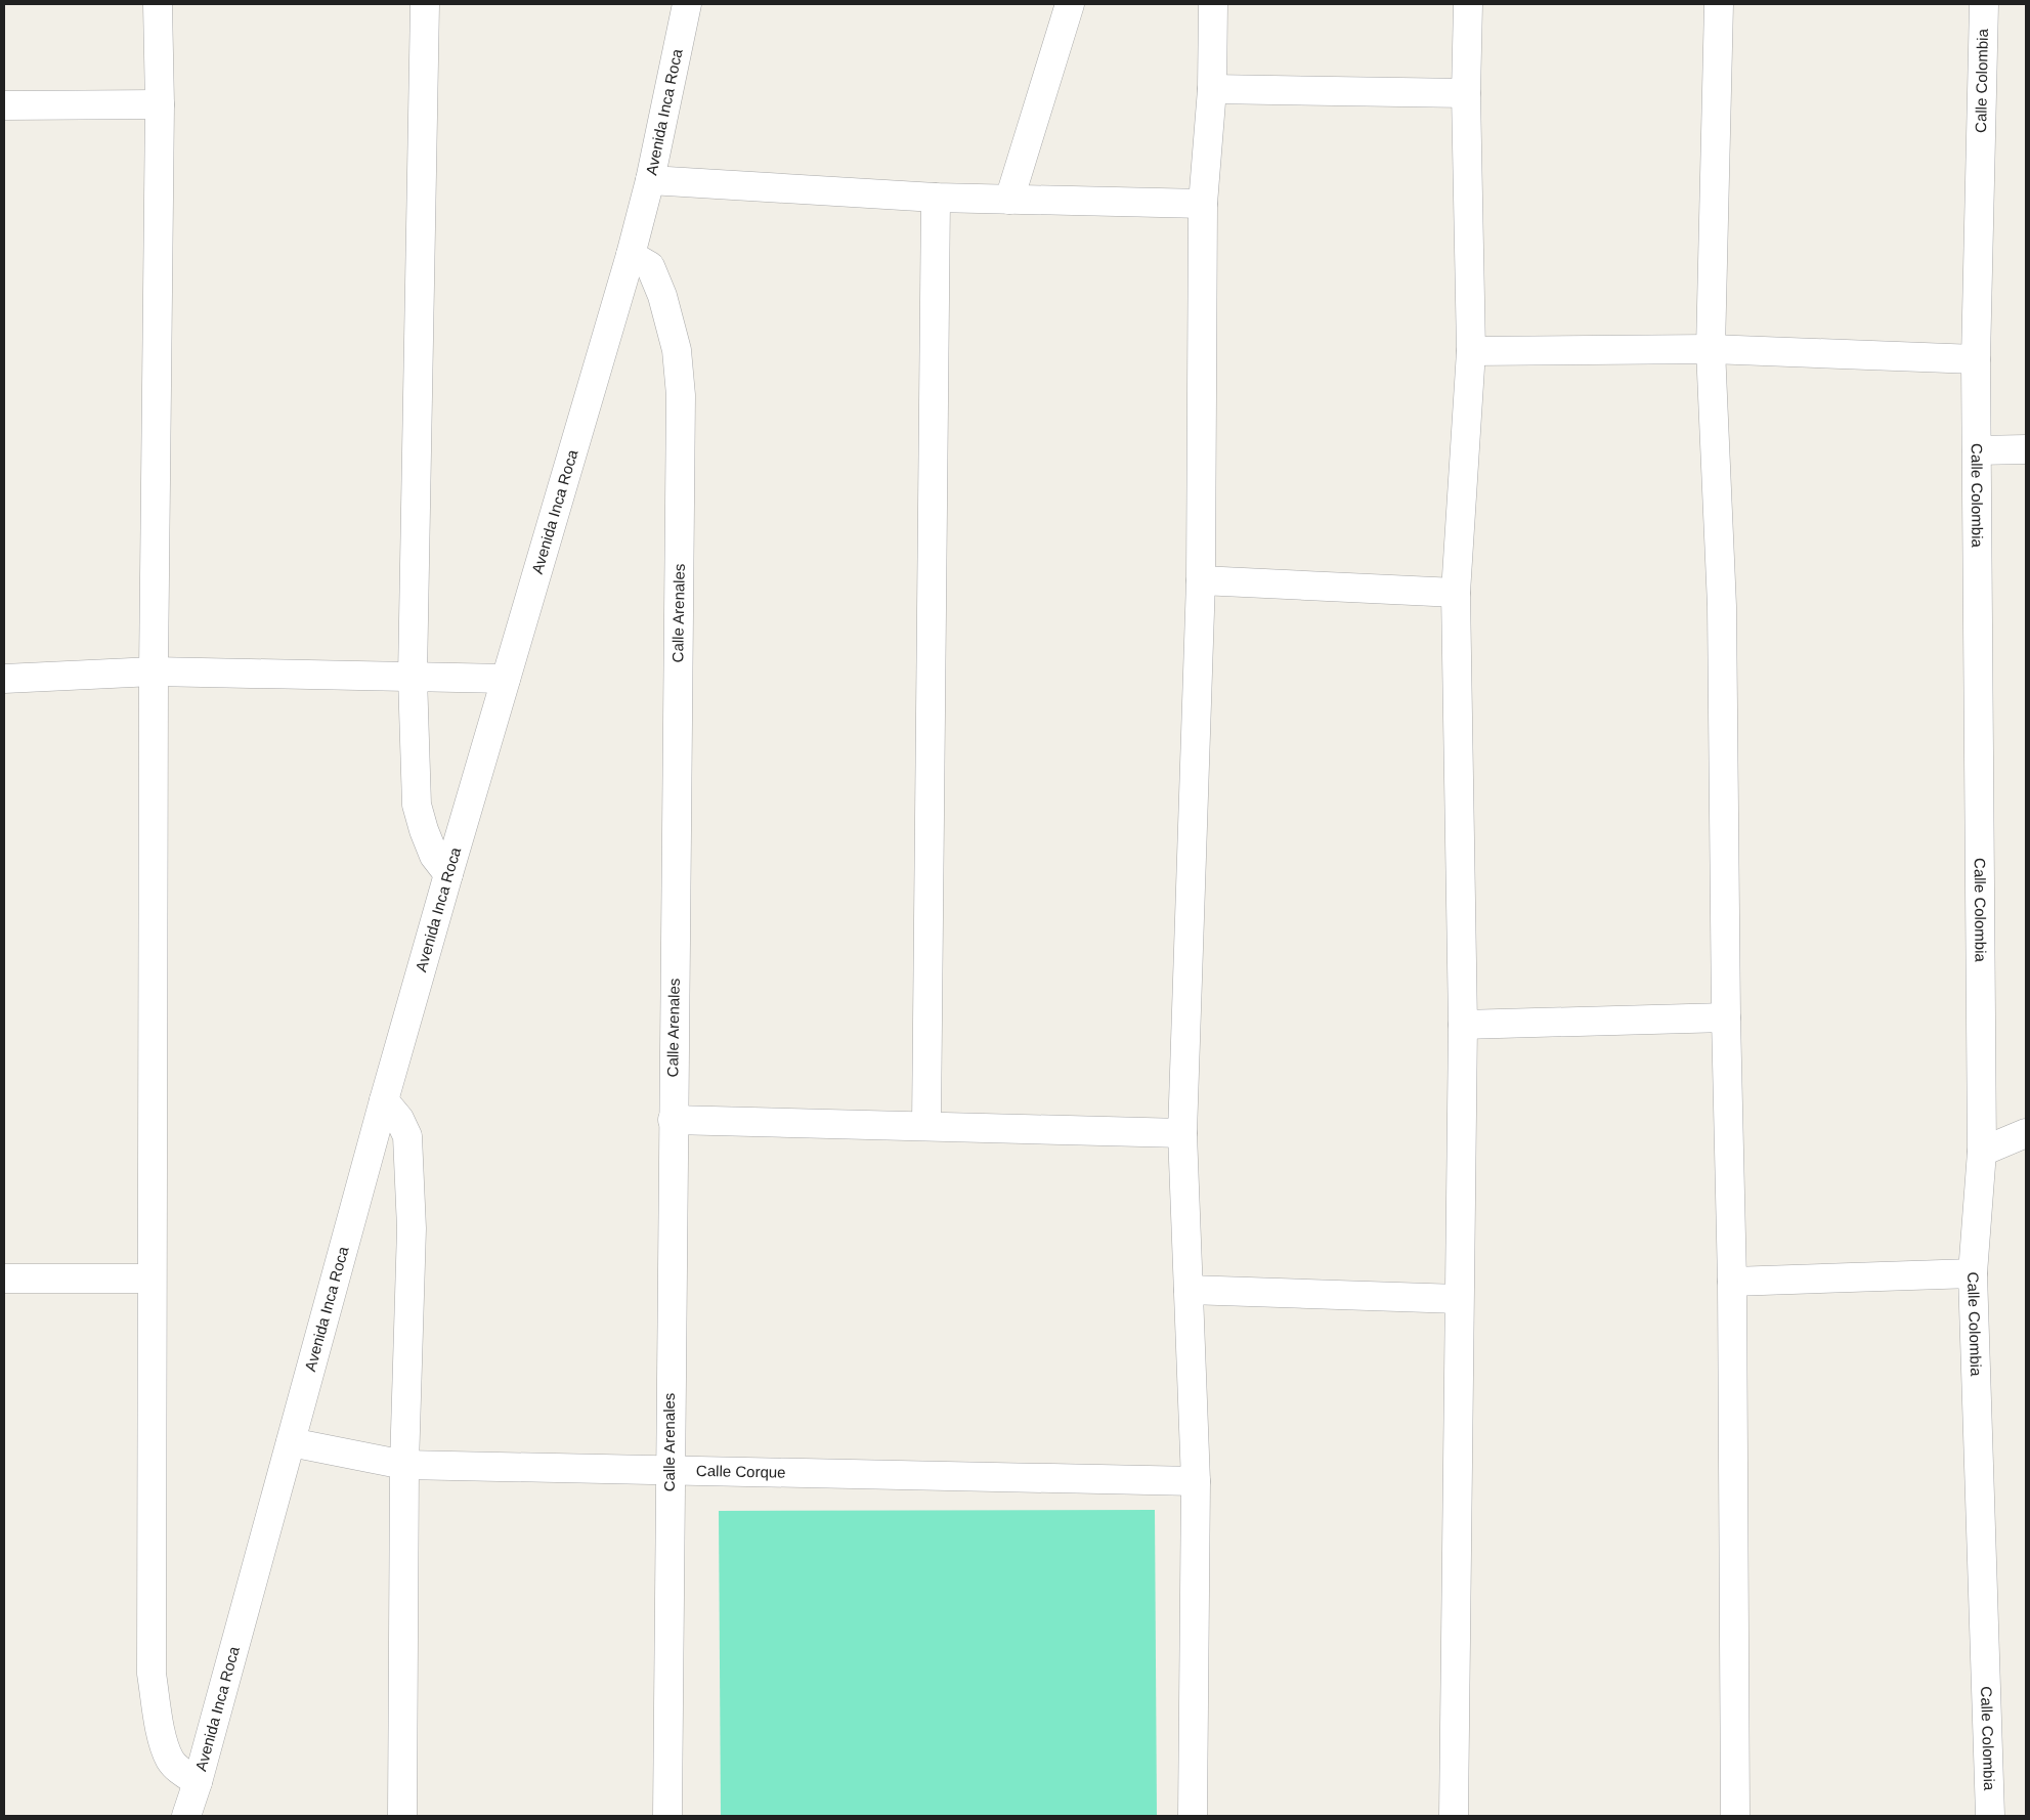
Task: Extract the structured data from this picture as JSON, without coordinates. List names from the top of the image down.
{
  "streets": {
    "street": [
      "Calle Colombia",
      "Avenida Inca Roca",
      "Calle Arenales",
      "Calle Corque"
    ]
  },
  "crossings": [
    ["Avenida Inca Roca", "Calle Arenales"],
    ["Avenida Inca Roca", "Calle Corque"],
    ["Calle Arenales", "Calle Corque"]
  ]
}
